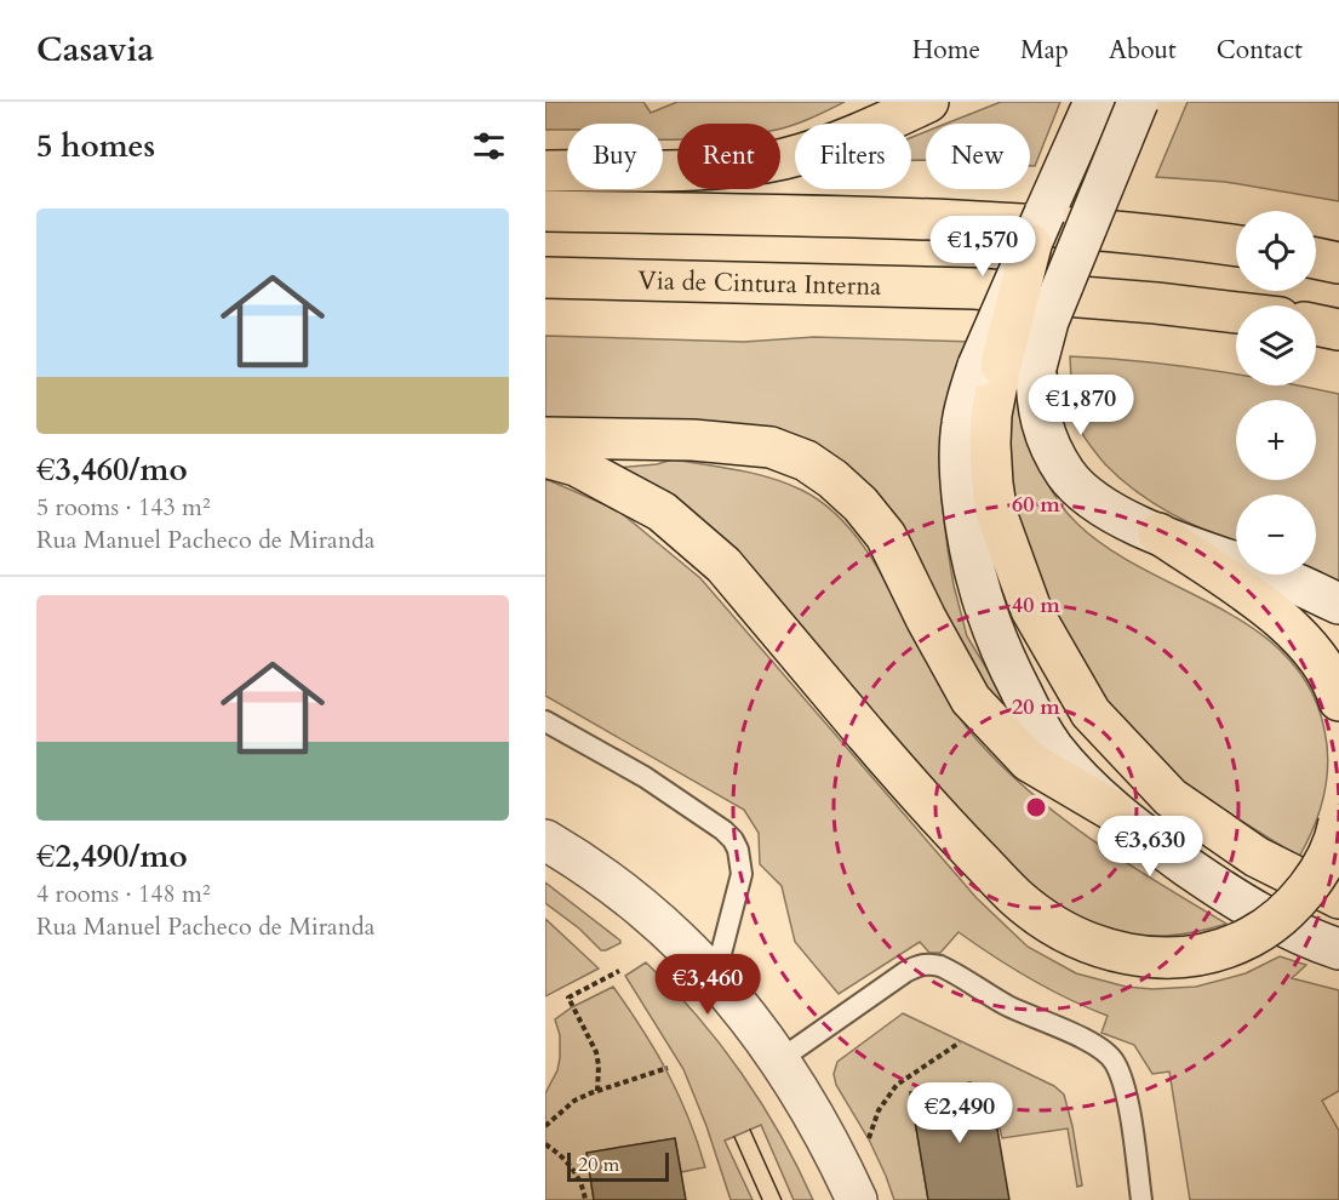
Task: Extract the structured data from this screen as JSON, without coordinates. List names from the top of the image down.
{
  "streets": {
    "highway": ["Via de Cintura Interna"]
  },
  "scale_bar": "20 m",
  "page": {
    "header": "Casavia",
    "nav": [
      "Home",
      "Map",
      "About",
      "Contact"
    ],
    "heading": "5 homes",
    "chip": [
      "Buy",
      "Rent",
      "Filters",
      "New"
    ],
    "list": [
      {
        "name": "€3,460/mo",
        "note": "5 rooms · 143 m² · Rua Manuel Pacheco de Miranda"
      },
      {
        "name": "€2,490/mo",
        "note": "4 rooms · 148 m² · Rua Manuel Pacheco de Miranda"
      }
    ],
    "map_buttons": ["+", "−"],
    "price": [
      "€1,570",
      "€1,870",
      "€3,630",
      "€3,460",
      "€2,490"
    ],
    "scale": "20 m"
  },
  "rings": ["60 m", "40 m", "20 m"]
}
